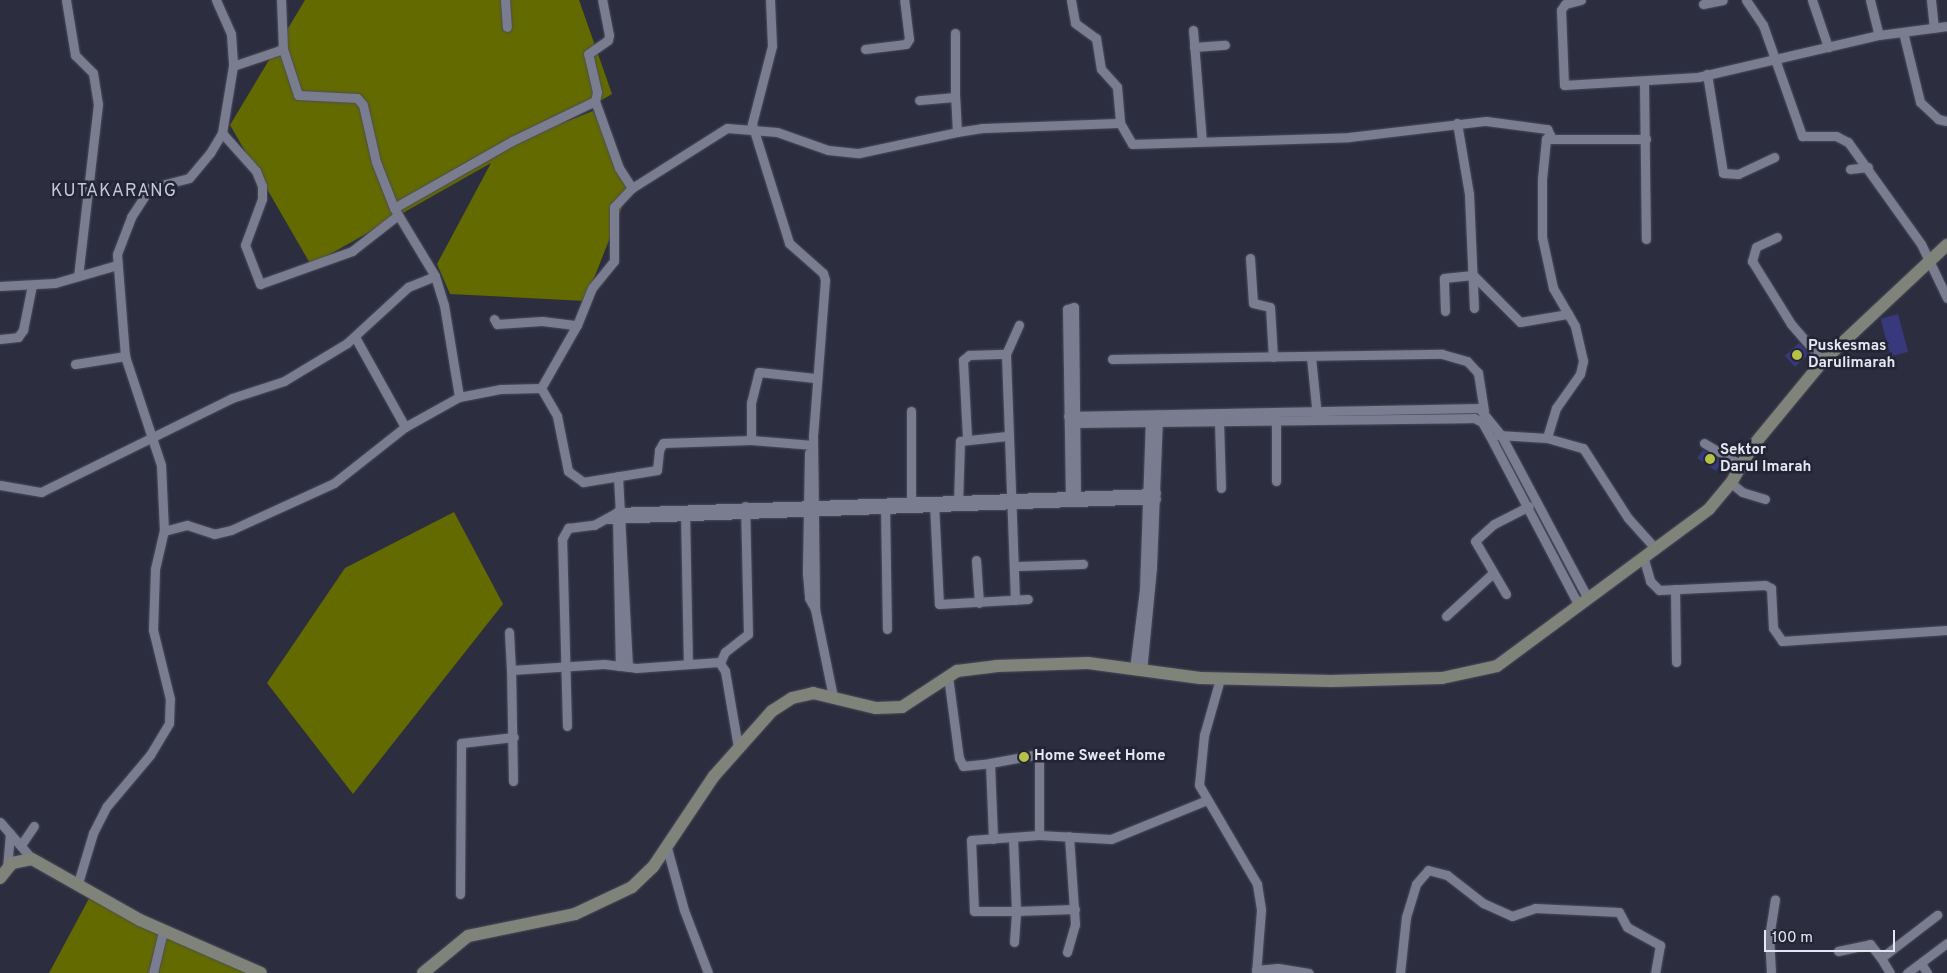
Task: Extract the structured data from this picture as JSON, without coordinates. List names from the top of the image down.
{
  "districts": ["KUTAKARANG"],
  "places": ["Puskesmas Darulimarah", "Sektor Darul Imarah", "Home Sweet Home"],
  "scale_bar": "100 m"
}
